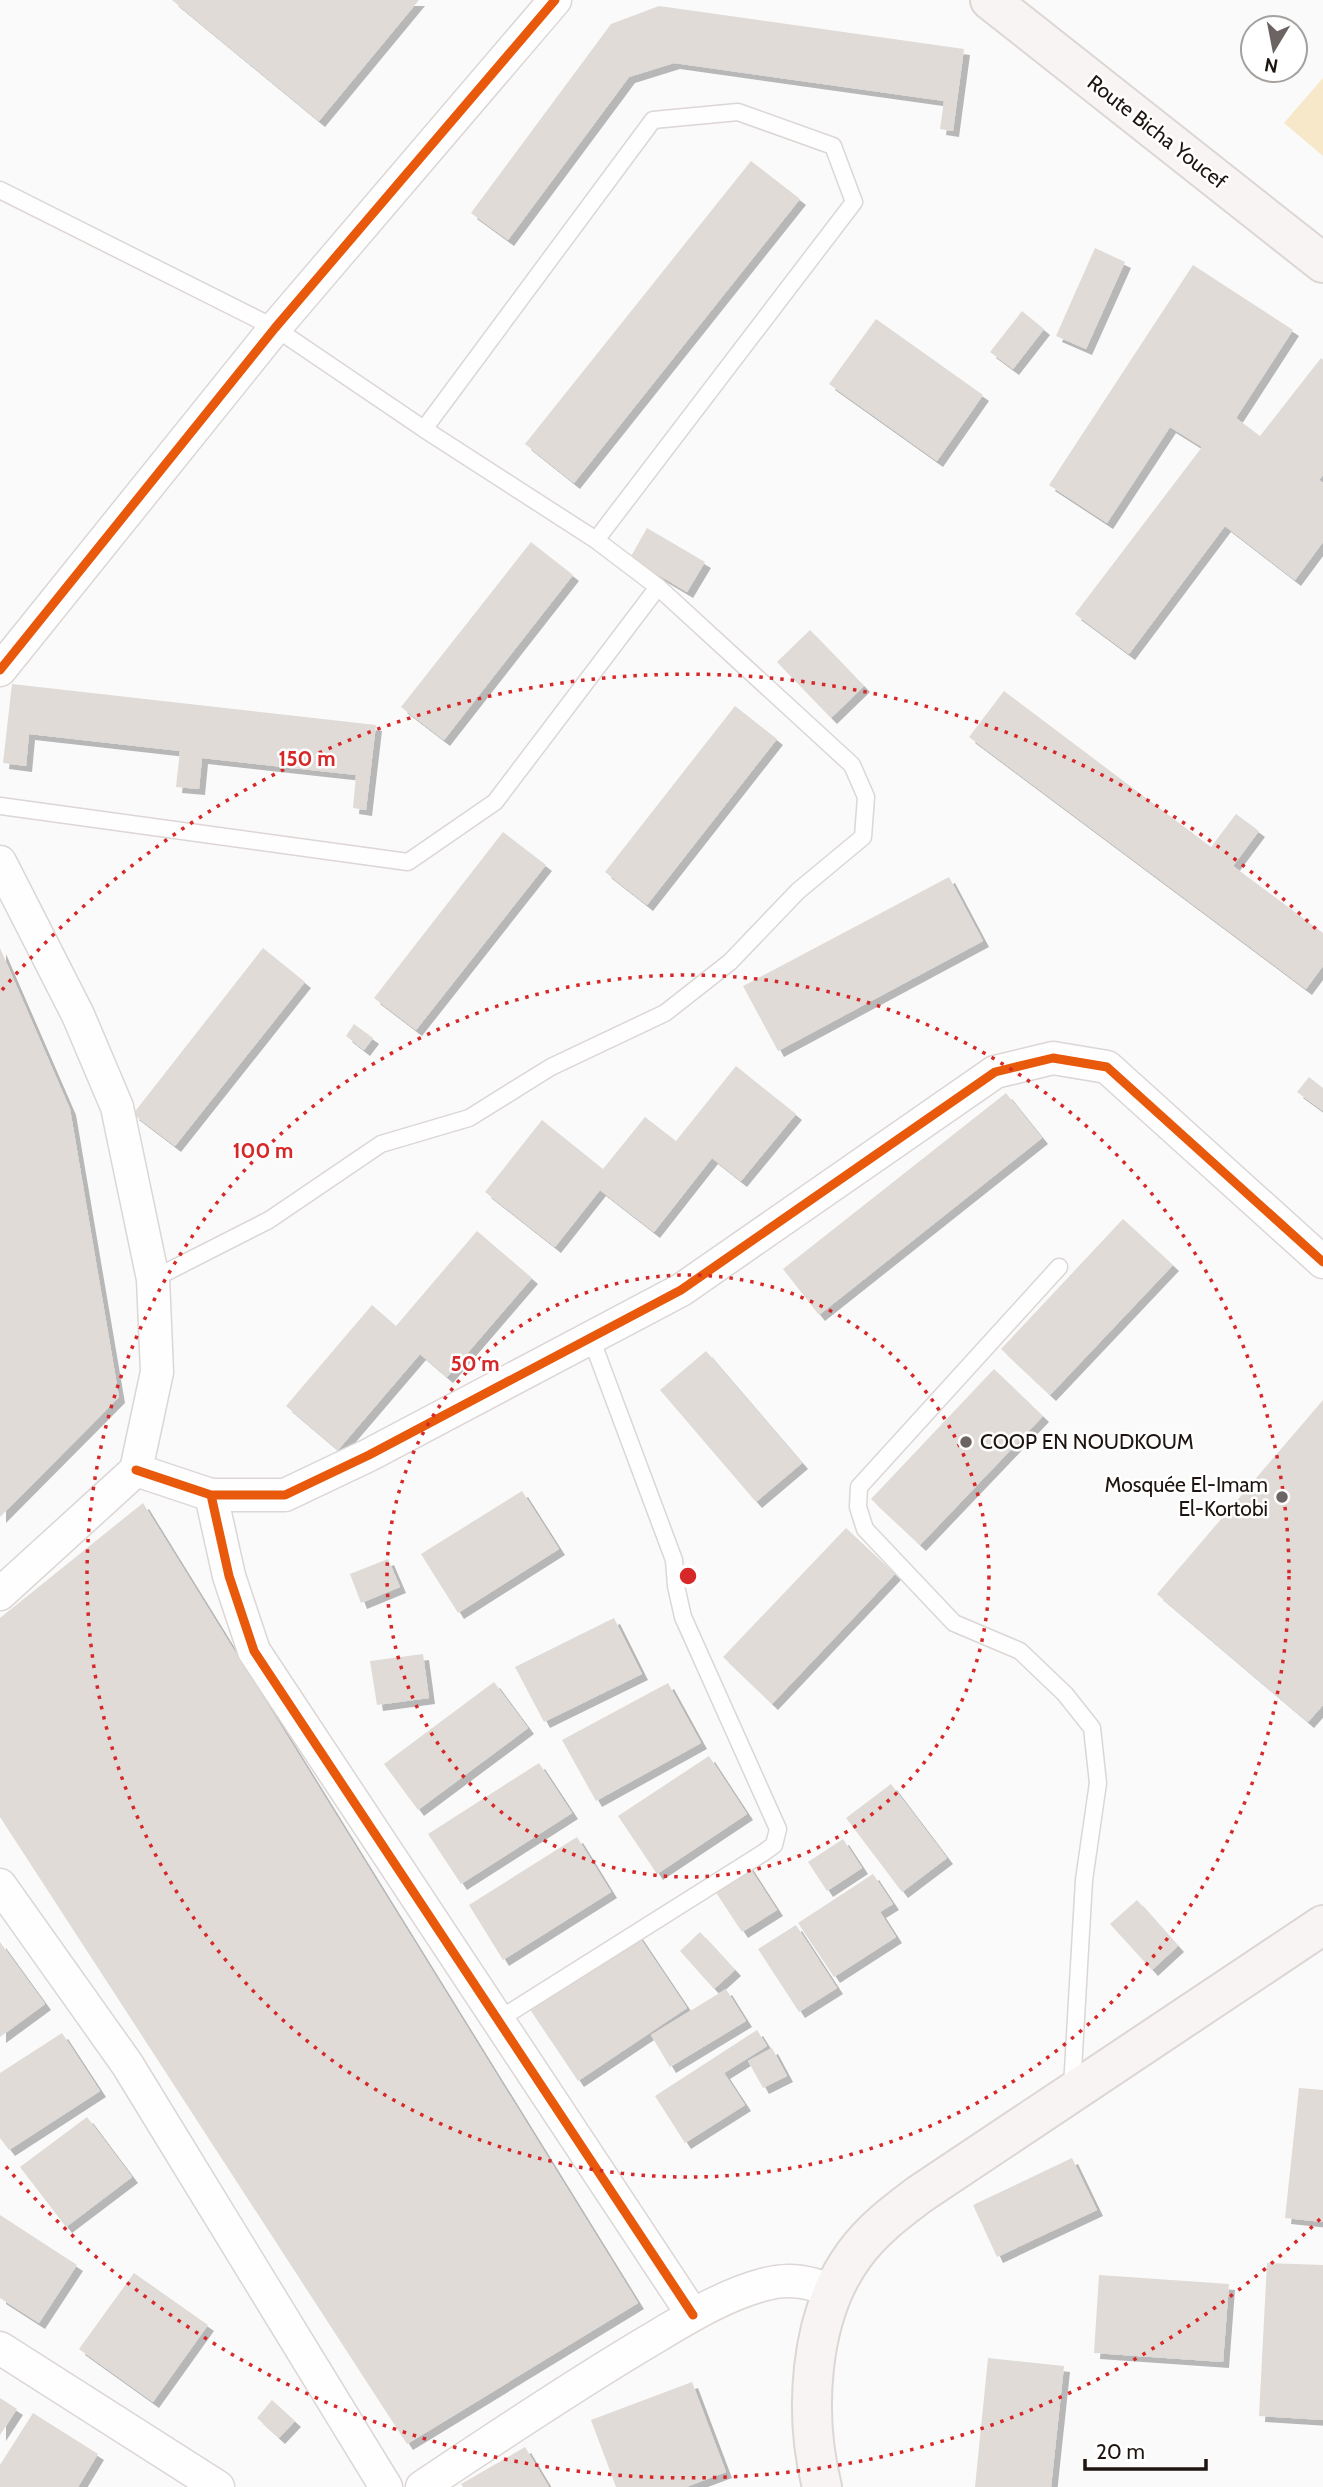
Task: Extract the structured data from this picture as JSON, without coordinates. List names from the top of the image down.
{
  "streets": {
    "street": ["Route Bicha Youcef"]
  },
  "places": ["COOP EN NOUDKOUM", "Mosquée El-Imam El-Kortobi"],
  "scale_bar": "20 m",
  "north": "bottom",
  "rings": ["150 m", "100 m", "50 m"]
}
